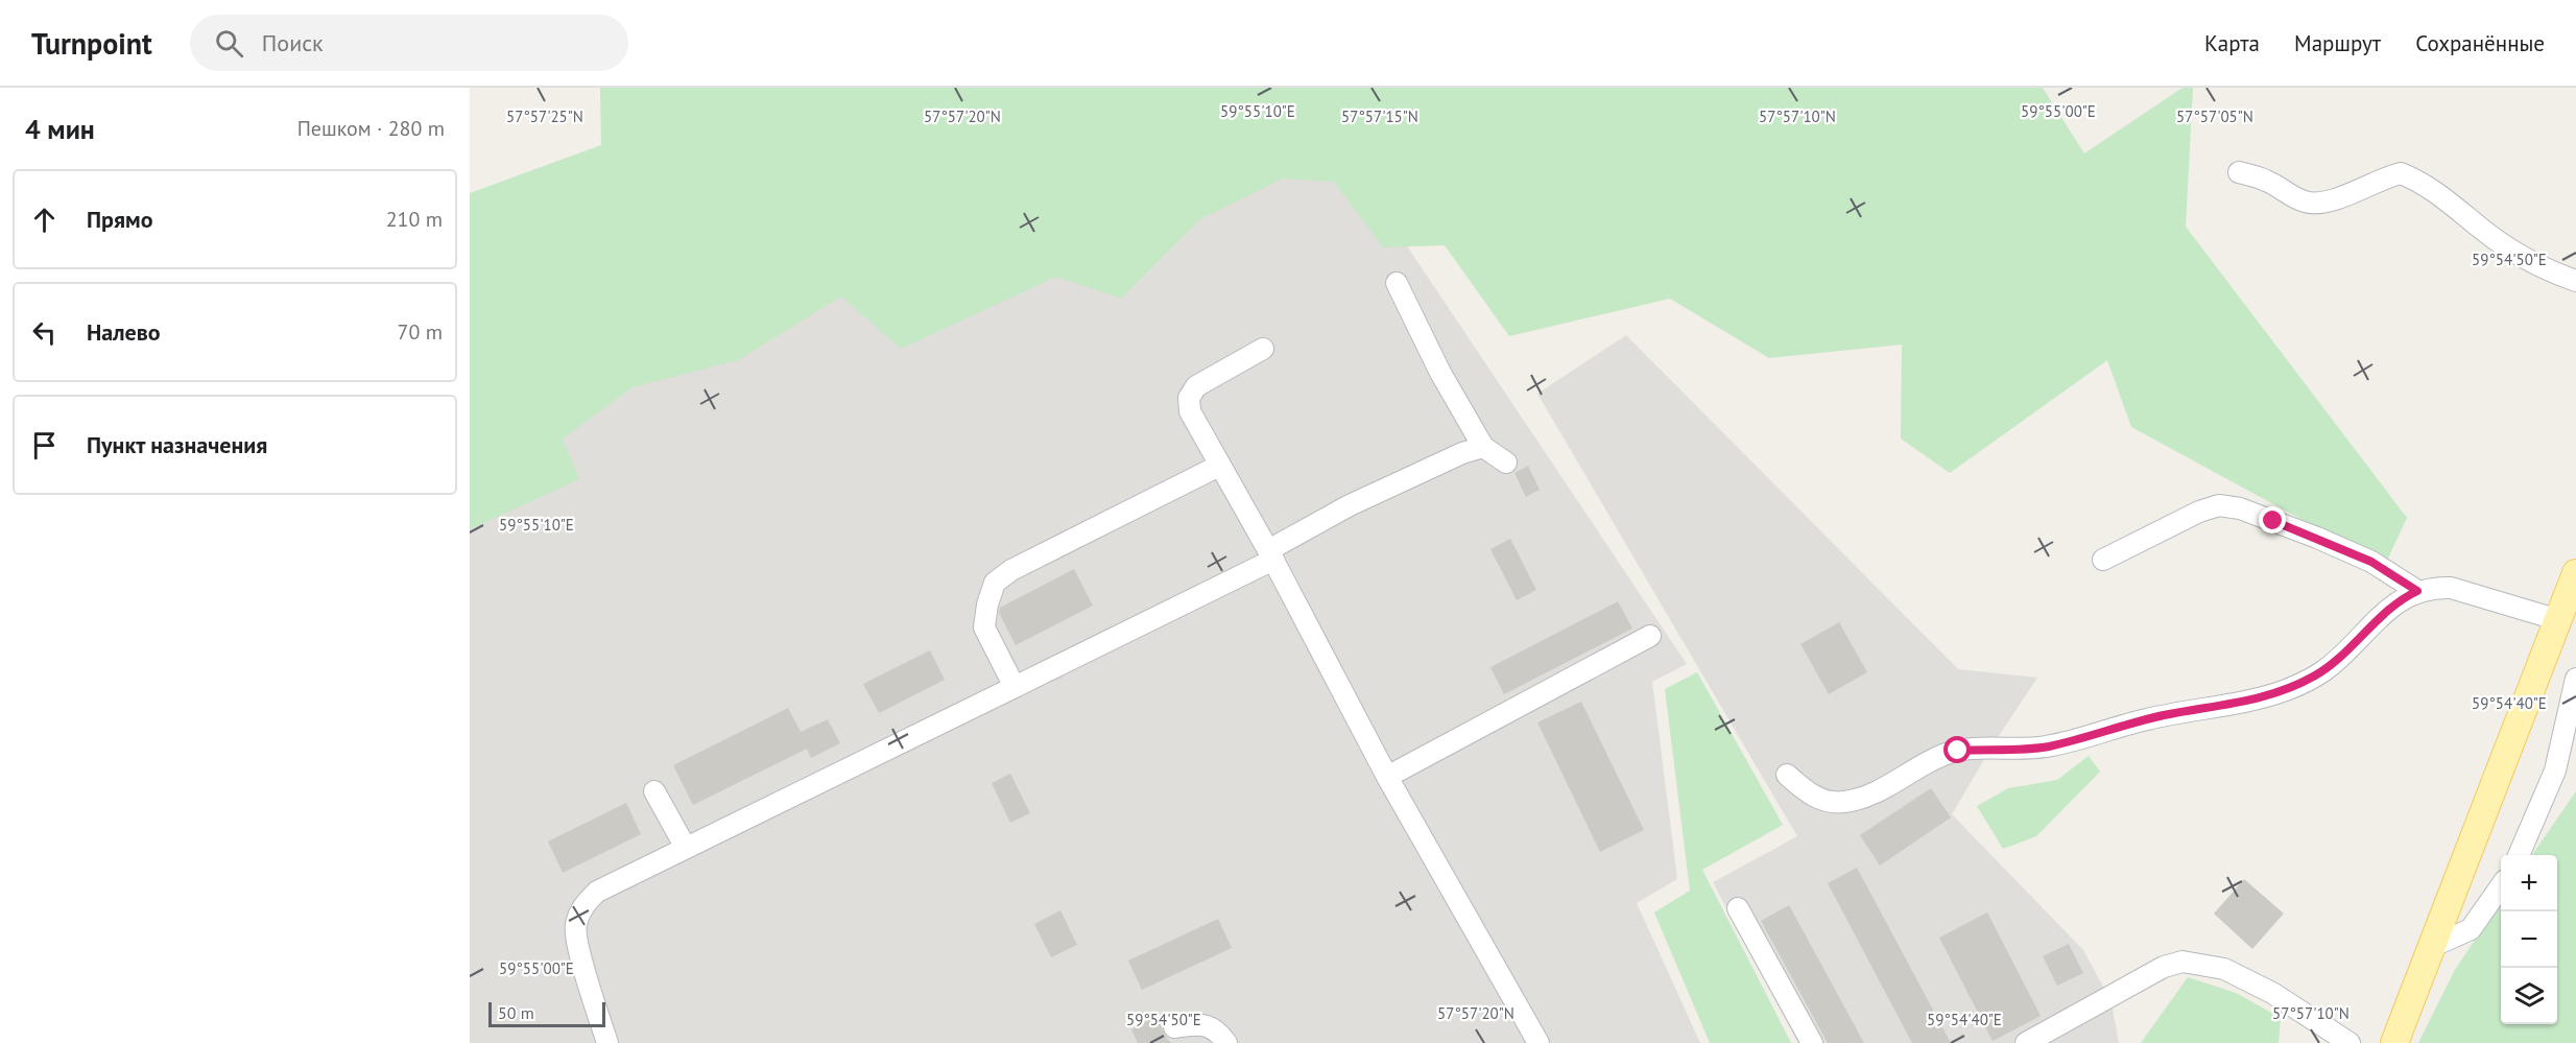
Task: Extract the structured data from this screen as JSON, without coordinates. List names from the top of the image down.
{
  "scale_bar": "50 m",
  "page": {
    "header": "Turnpoint",
    "search": "Поиск",
    "nav": ["Карта", "Маршрут", "Сохранённые"],
    "heading": ["4 мин", "Пешком · 280 m"],
    "list": [
      ["Прямо", "210 m"],
      ["Налево", "70 m"],
      "Пункт назначения"
    ],
    "map_buttons": ["+", "−"],
    "scale": "50 m"
  },
  "coordinates": [
    "59°55'10\"E",
    "59°55'00\"E",
    "57°57'25\"N",
    "57°57'20\"N",
    "57°57'15\"N",
    "57°57'10\"N",
    "57°57'05\"N",
    "59°54'50\"E",
    "59°54'40\"E"
  ]
}
